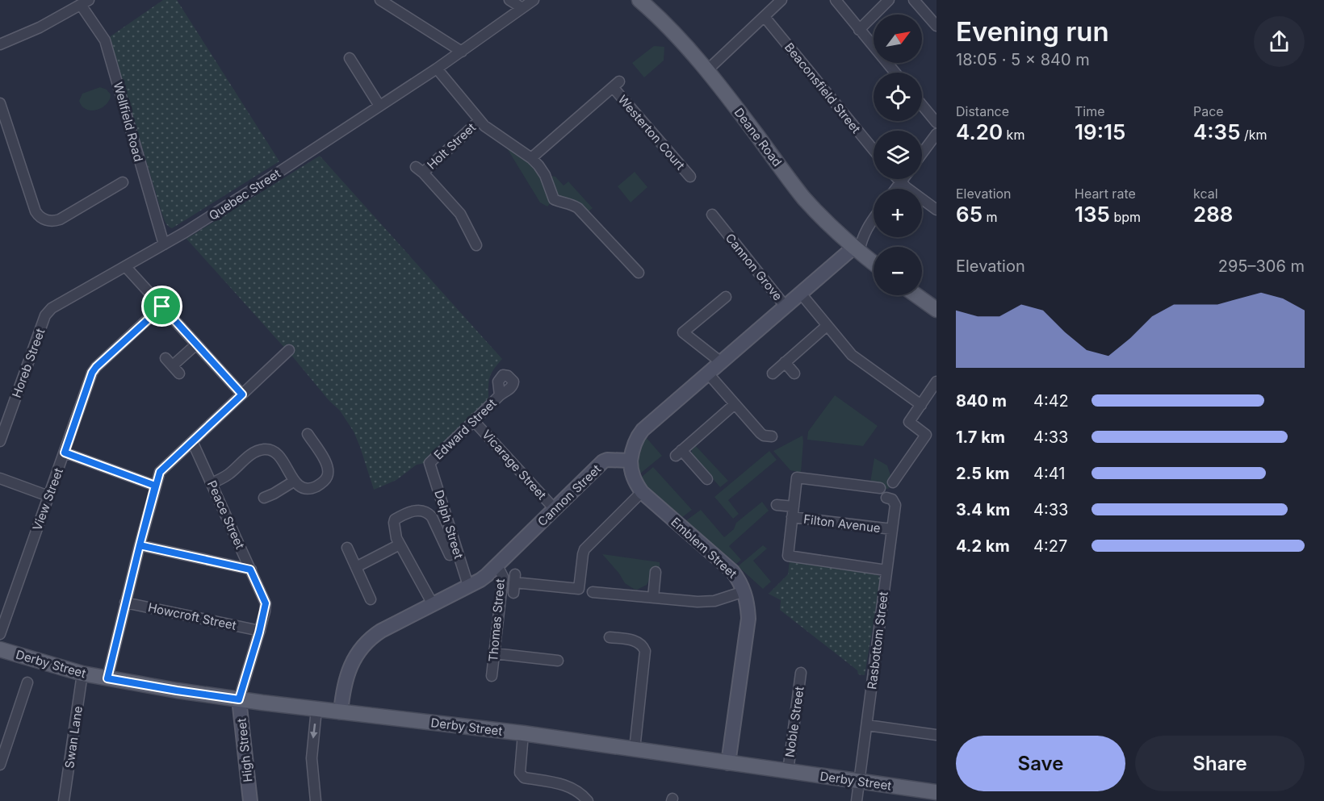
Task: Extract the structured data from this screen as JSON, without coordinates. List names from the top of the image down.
{
  "streets": {
    "main road": ["Deane Road", "Derby Street"],
    "street": [
      "Beaconsfield Street",
      "Wellfield Road",
      "Westerton Court",
      "Holt Street",
      "Quebec Street",
      "Cannon Grove",
      "Horeb Street",
      "Edward Street",
      "Vicarage Street",
      "Cannon Street",
      "View Street",
      "Peace Street",
      "Filton Avenue",
      "Delph Street",
      "Emblem Street",
      "Howcroft Street",
      "Thomas Street",
      "Rasbottom Street",
      "Noble Street",
      "Swan Lane",
      "High Street"
    ]
  },
  "crossings": [
    ["Wellfield Road", "Quebec Street"],
    ["Quebec Street", "Horeb Street"],
    ["Edward Street", "Vicarage Street"],
    ["Edward Street", "Delph Street"],
    ["Vicarage Street", "Cannon Street"],
    ["Cannon Street", "Delph Street"],
    ["Cannon Street", "Emblem Street"],
    ["Cannon Street", "Thomas Street"],
    ["Cannon Street", "Derby Street"],
    ["Peace Street", "Howcroft Street"],
    ["Peace Street", "Derby Street"],
    ["Peace Street", "High Street"],
    ["Filton Avenue", "Rasbottom Street"],
    ["Emblem Street", "Derby Street"],
    ["Rasbottom Street", "Derby Street"],
    ["Derby Street", "Noble Street"],
    ["Derby Street", "Swan Lane"],
    ["Derby Street", "High Street"]
  ],
  "north": "top right",
  "page": {
    "heading": ["Evening run", "18:05 · 5 × 840 m"],
    "map_buttons": ["+", "−"],
    "stats": [
      ["Distance", "4.20 km"],
      ["Time", "19:15"],
      ["Pace", "4:35 /km"],
      ["Elevation", "65 m"],
      ["Heart rate", "135 bpm"],
      ["kcal", "288"]
    ],
    "chart": ["Elevation", "295–306 m"],
    "list": [
      {
        "name": "840 m",
        "note": "4:42"
      },
      {
        "name": "1.7 km",
        "note": "4:33"
      },
      {
        "name": "2.5 km",
        "note": "4:41"
      },
      {
        "name": "3.4 km",
        "note": "4:33"
      },
      {
        "name": "4.2 km",
        "note": "4:27"
      }
    ],
    "buttons": ["Save", "Share"]
  }
}
